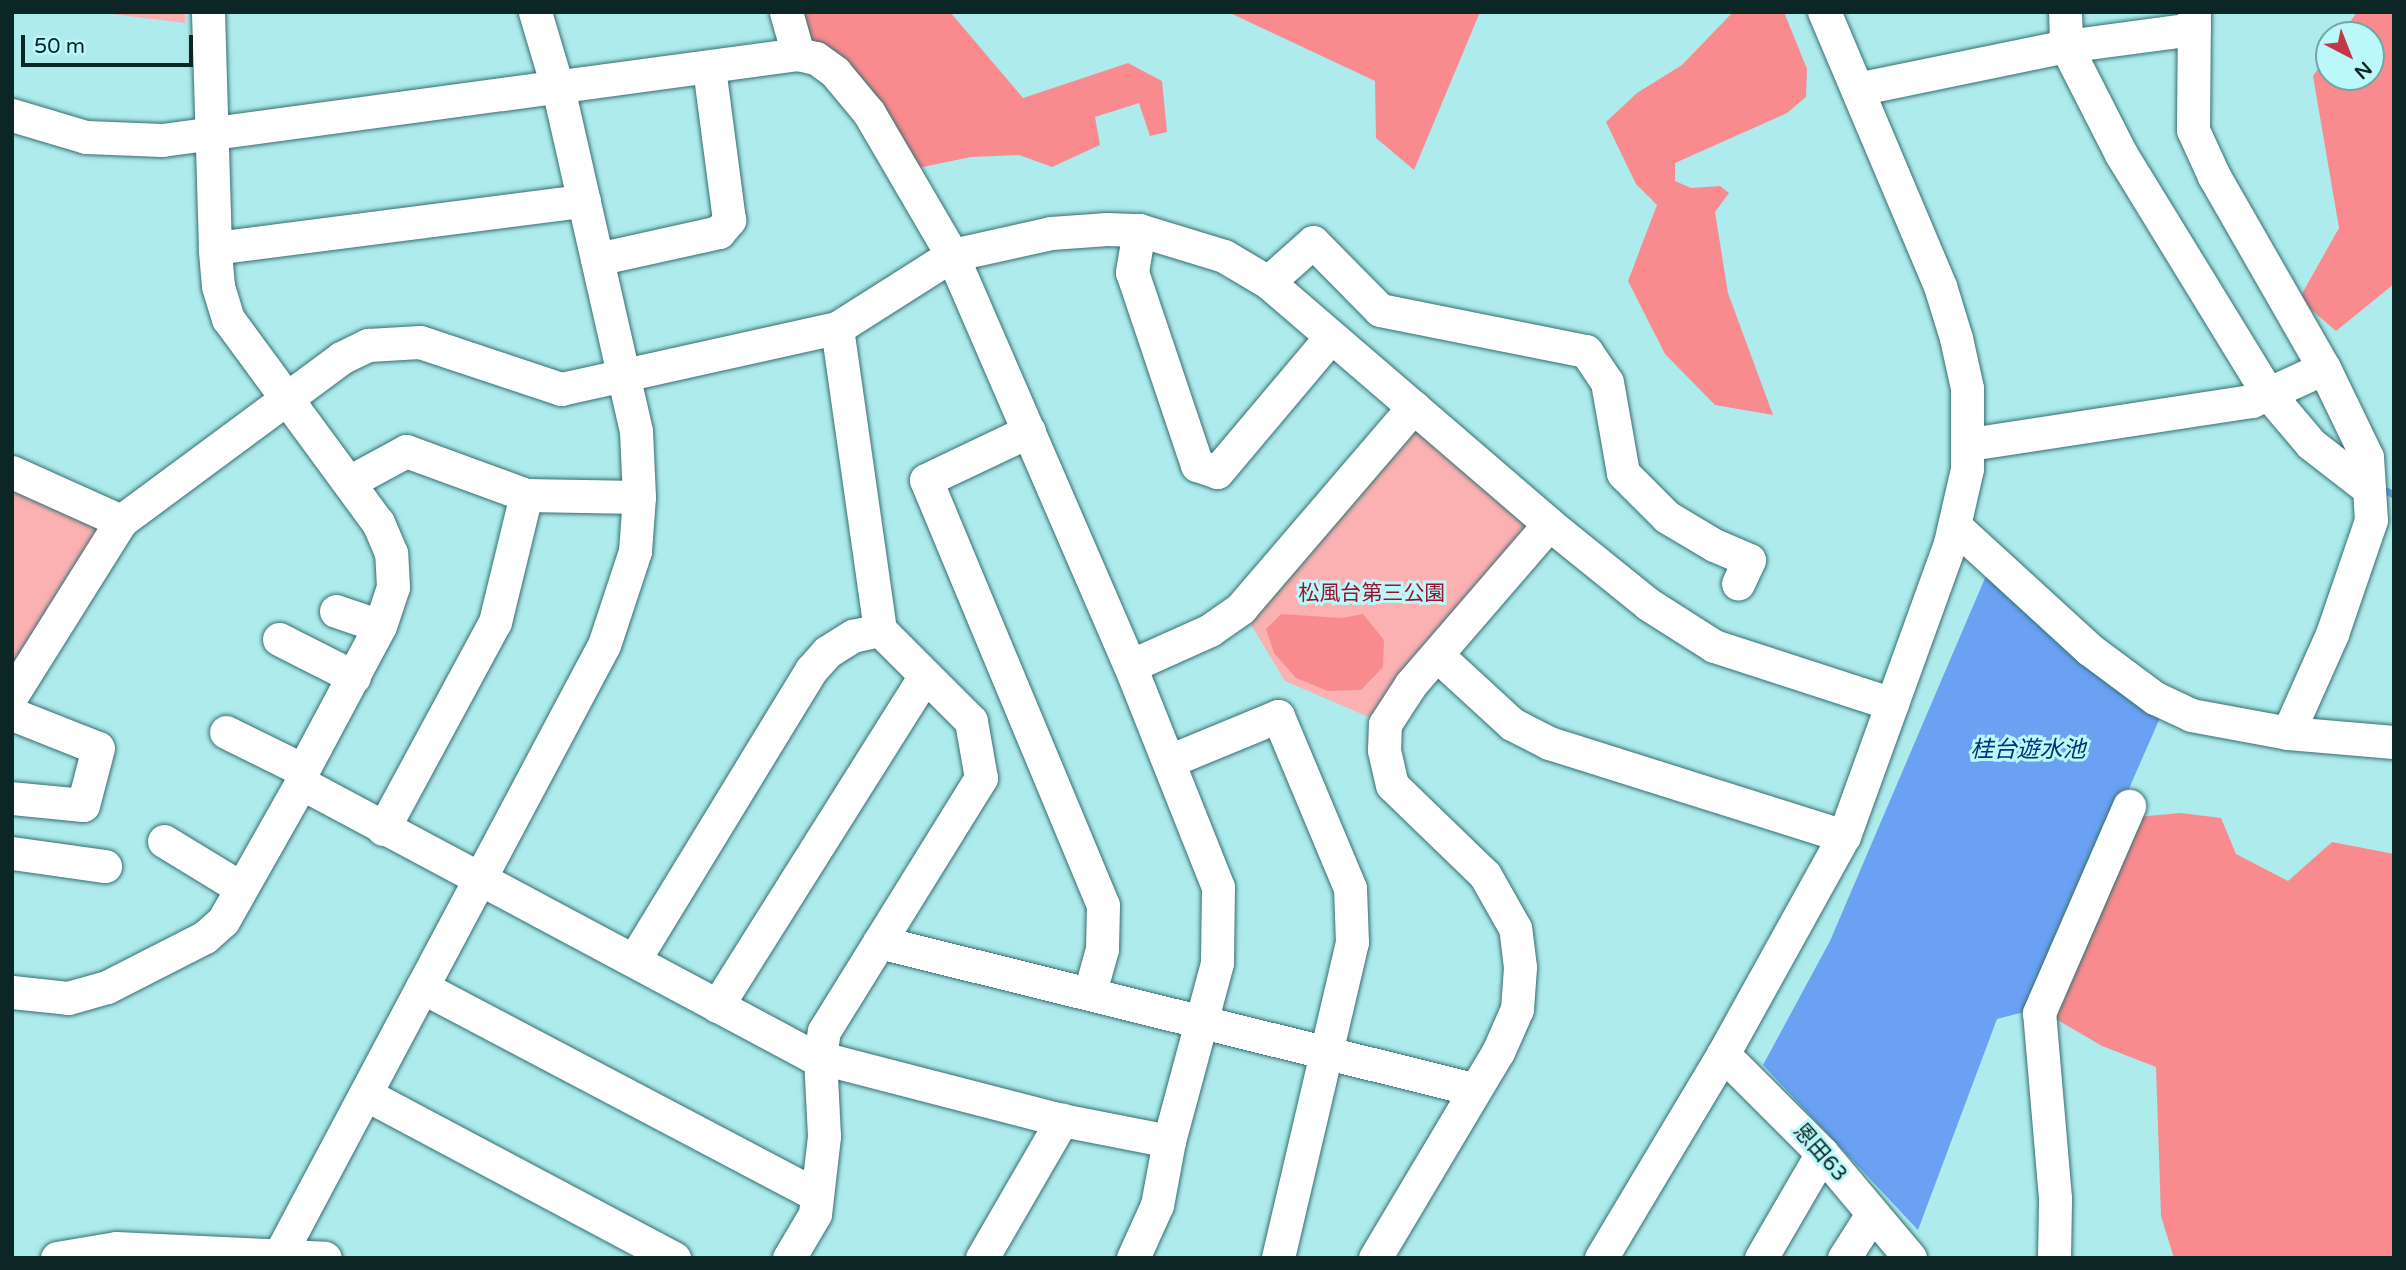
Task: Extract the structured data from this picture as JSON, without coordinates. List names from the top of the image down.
{
  "streets": {
    "street": ["恩田63"]
  },
  "water": ["桂台遊水池"],
  "parks": ["松風台第三公園"],
  "scale_bar": "50 m",
  "north": "bottom right"
}
